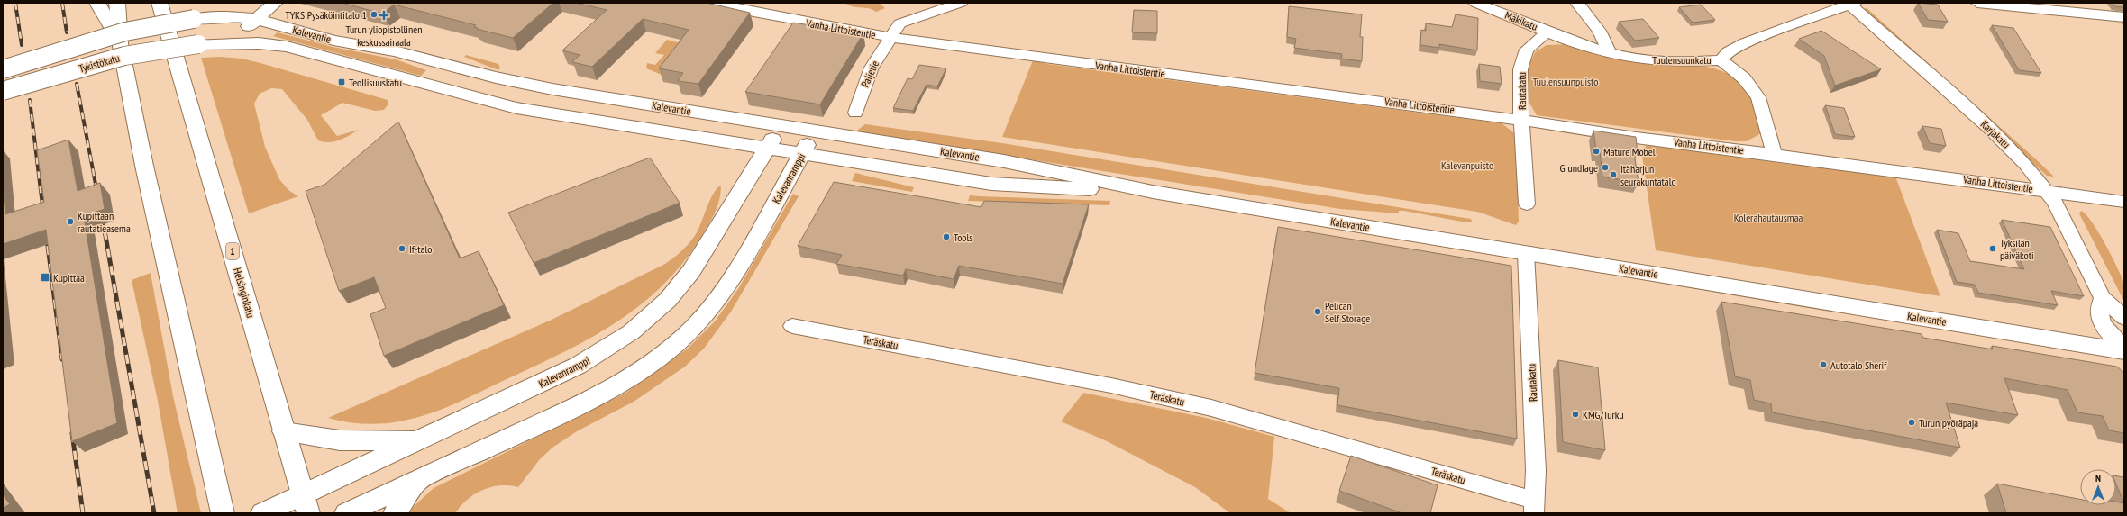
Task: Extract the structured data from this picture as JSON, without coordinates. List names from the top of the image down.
{
  "streets": {
    "main road": [
      "Kalevantie",
      "Tykistökatu",
      "Kalevanramppi",
      "1",
      "Helsinginkatu"
    ],
    "street": [
      "Mäkikatu",
      "Vanha Littoistentie",
      "Tuulensuunkatu",
      "Paljetie",
      "Rautakatu",
      "Karjakatu",
      "Teräskatu"
    ]
  },
  "crossings": [
    ["Mäkikatu", "Tuulensuunkatu"],
    ["Mäkikatu", "Rautakatu"],
    ["Vanha Littoistentie", "Paljetie"],
    ["Vanha Littoistentie", "Rautakatu"],
    ["Vanha Littoistentie", "Karjakatu"],
    ["Kalevantie", "Tykistökatu"],
    ["Kalevantie", "Rautakatu"],
    ["Kalevantie", "Kalevanramppi"],
    ["Tuulensuunkatu", "Rautakatu"],
    ["Tuulensuunkatu", "Karjakatu"],
    ["Rautakatu", "Teräskatu"],
    ["Kalevanramppi", "Helsinginkatu"]
  ],
  "parks": ["Tuulensuunpuisto", "Kalevanpuisto", "Kolerahautausmaa"],
  "places": {
    "other": [
      "TYKS Pysäköintitalo 1",
      "Mature Möbel",
      "Grundlage",
      "Itäharjun seurakuntatalo",
      "Kupittaan rautatieasema",
      "Tools",
      "If-talo",
      "Tyksilän päiväkoti",
      "Pelican Self Storage",
      "Autotalo Sherif",
      "KMG/Turku",
      "Turun pyöräpaja"
    ],
    "health": ["Turun yliopistollinen keskussairaala"],
    "transit": ["Teollisuuskatu", "Kupittaa"]
  },
  "north": "top"
}
